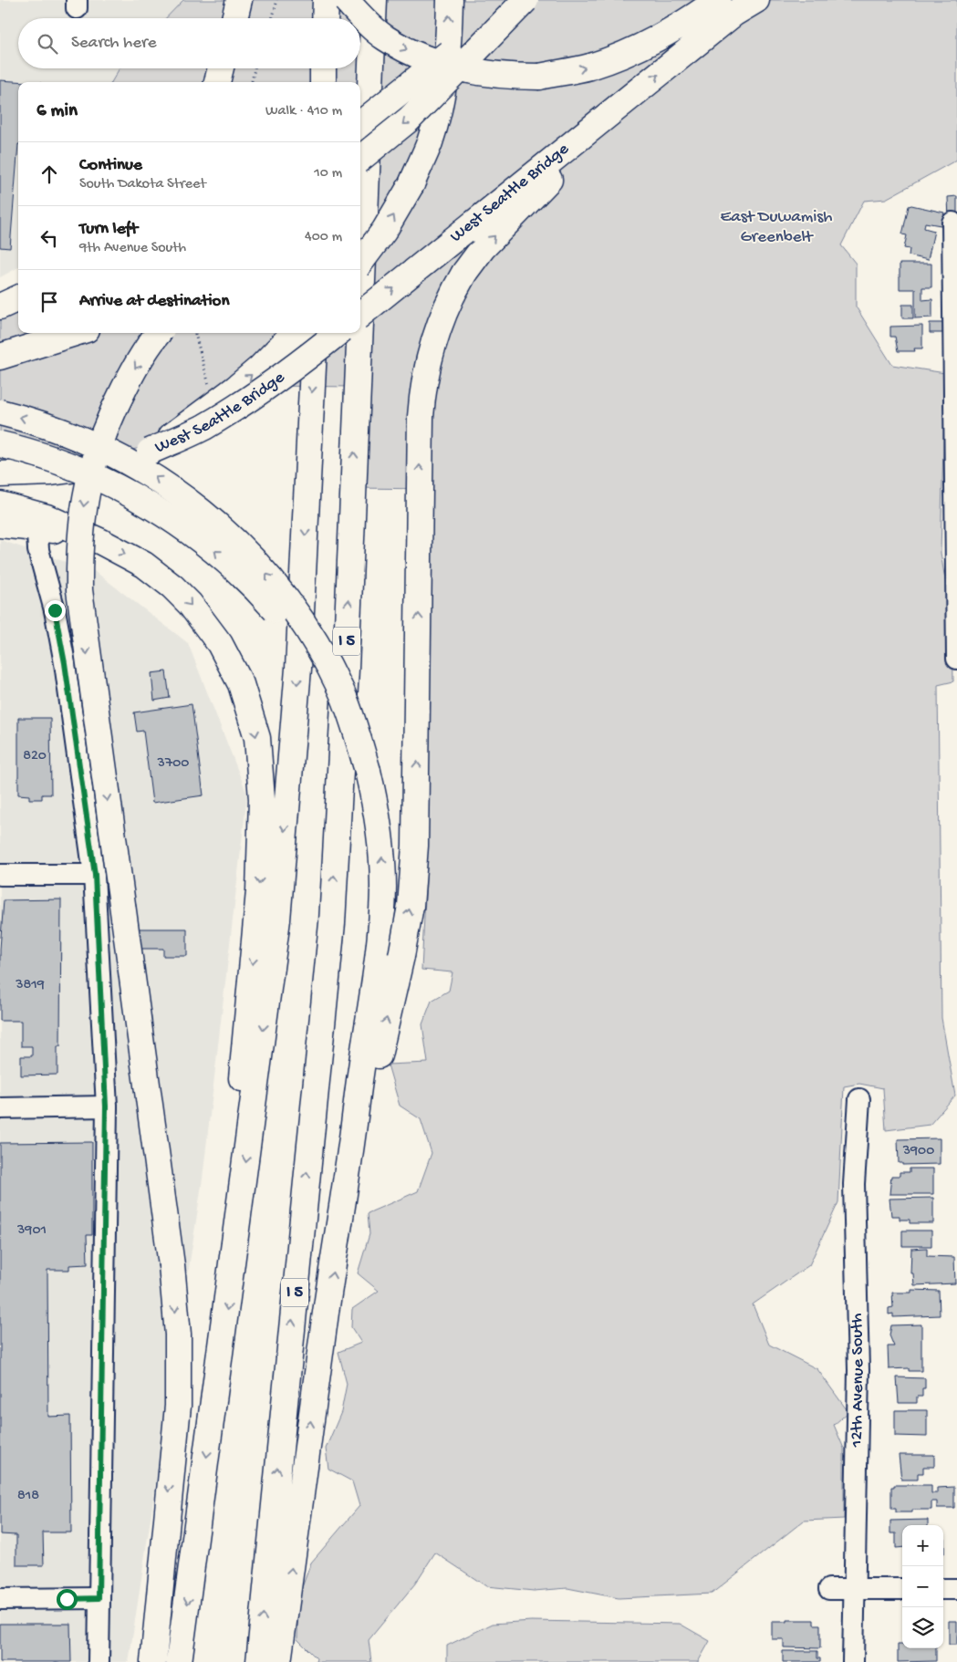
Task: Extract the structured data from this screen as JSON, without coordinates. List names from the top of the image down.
{
  "streets": {
    "highway": ["West Seattle Bridge", "I 5"],
    "street": ["12th Avenue South"]
  },
  "parks": ["East Duwamish Greenbelt"],
  "house_numbers": [
    "820",
    "3700",
    "3819",
    "3900",
    "3901",
    "818"
  ],
  "page": {
    "search": "Search here",
    "heading": ["6 min", "Walk · 410 m"],
    "list": [
      ["Continue", "South Dakota Street", "10 m"],
      ["Turn left", "9th Avenue South", "400 m"],
      "Arrive at destination"
    ],
    "map_buttons": ["+", "−"]
  }
}
